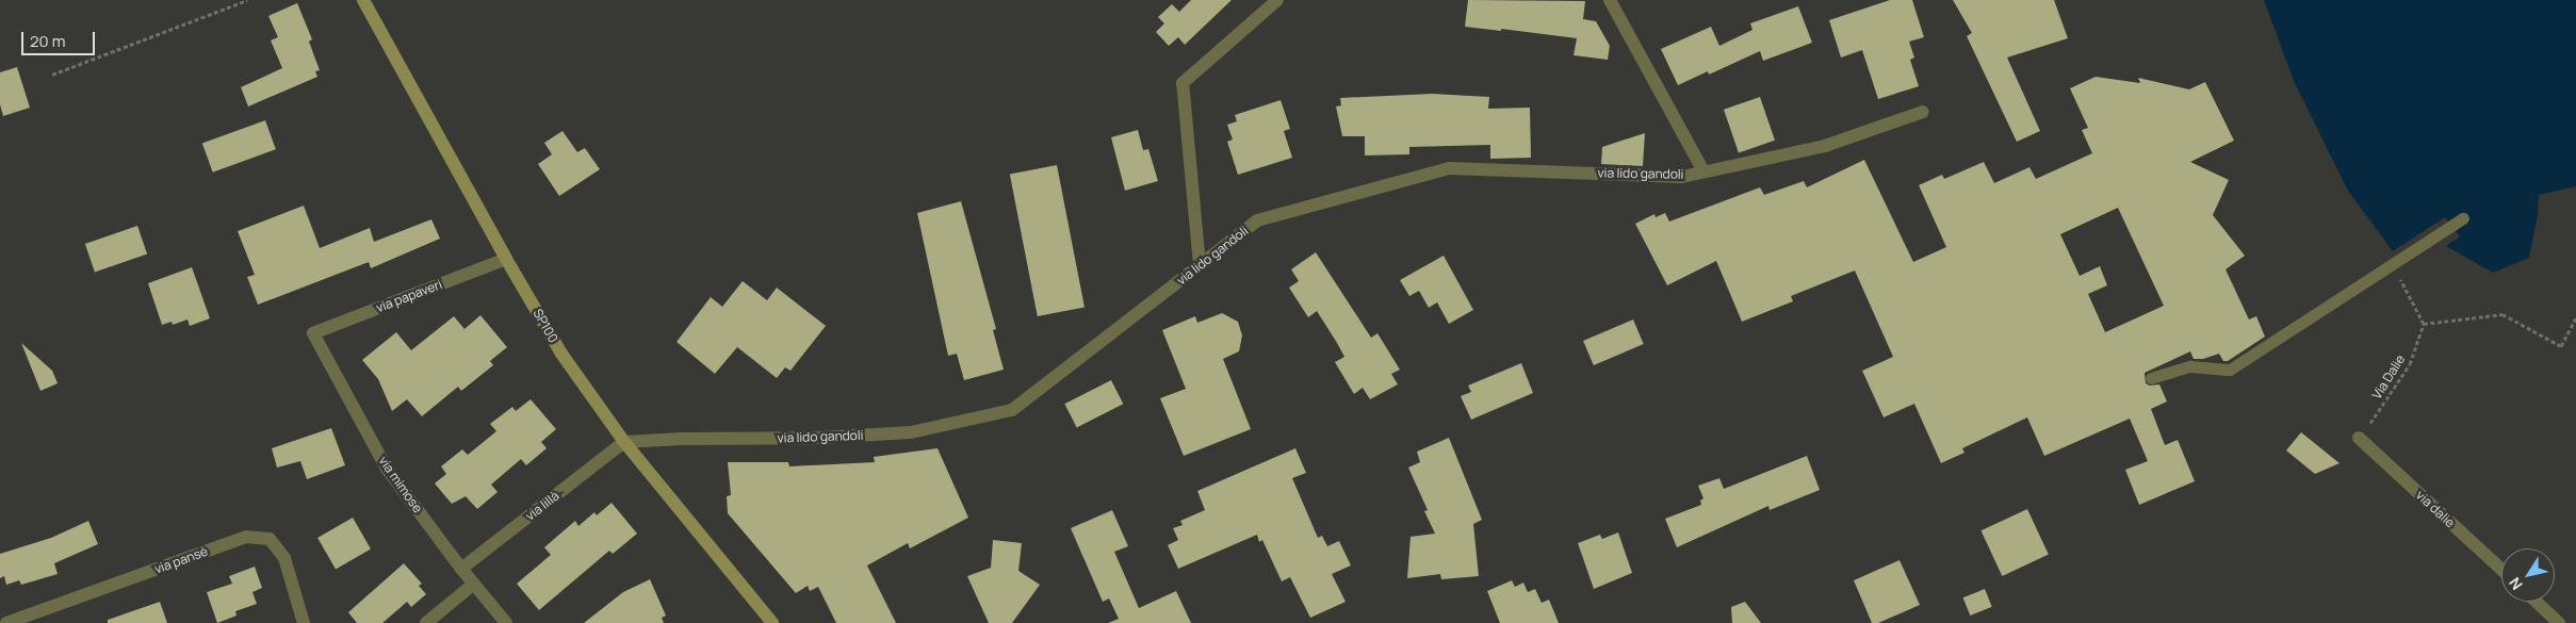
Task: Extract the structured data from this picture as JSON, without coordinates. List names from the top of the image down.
{
  "streets": {
    "main road": ["SP100"],
    "street": [
      "via lido gandoli",
      "via papaveri",
      "via mimose",
      "via lillà",
      "via dalie",
      "via pansè"
    ],
    "path": ["Via Dalie"]
  },
  "crossings": [
    ["via lido gandoli", "SP100"],
    ["via lido gandoli", "via lillà"],
    ["via papaveri", "SP100"],
    ["via papaveri", "via mimose"],
    ["SP100", "via lillà"],
    ["Via Dalie", "via dalie"],
    ["via mimose", "via lillà"]
  ],
  "scale_bar": "20 m",
  "north": "bottom left"
}
